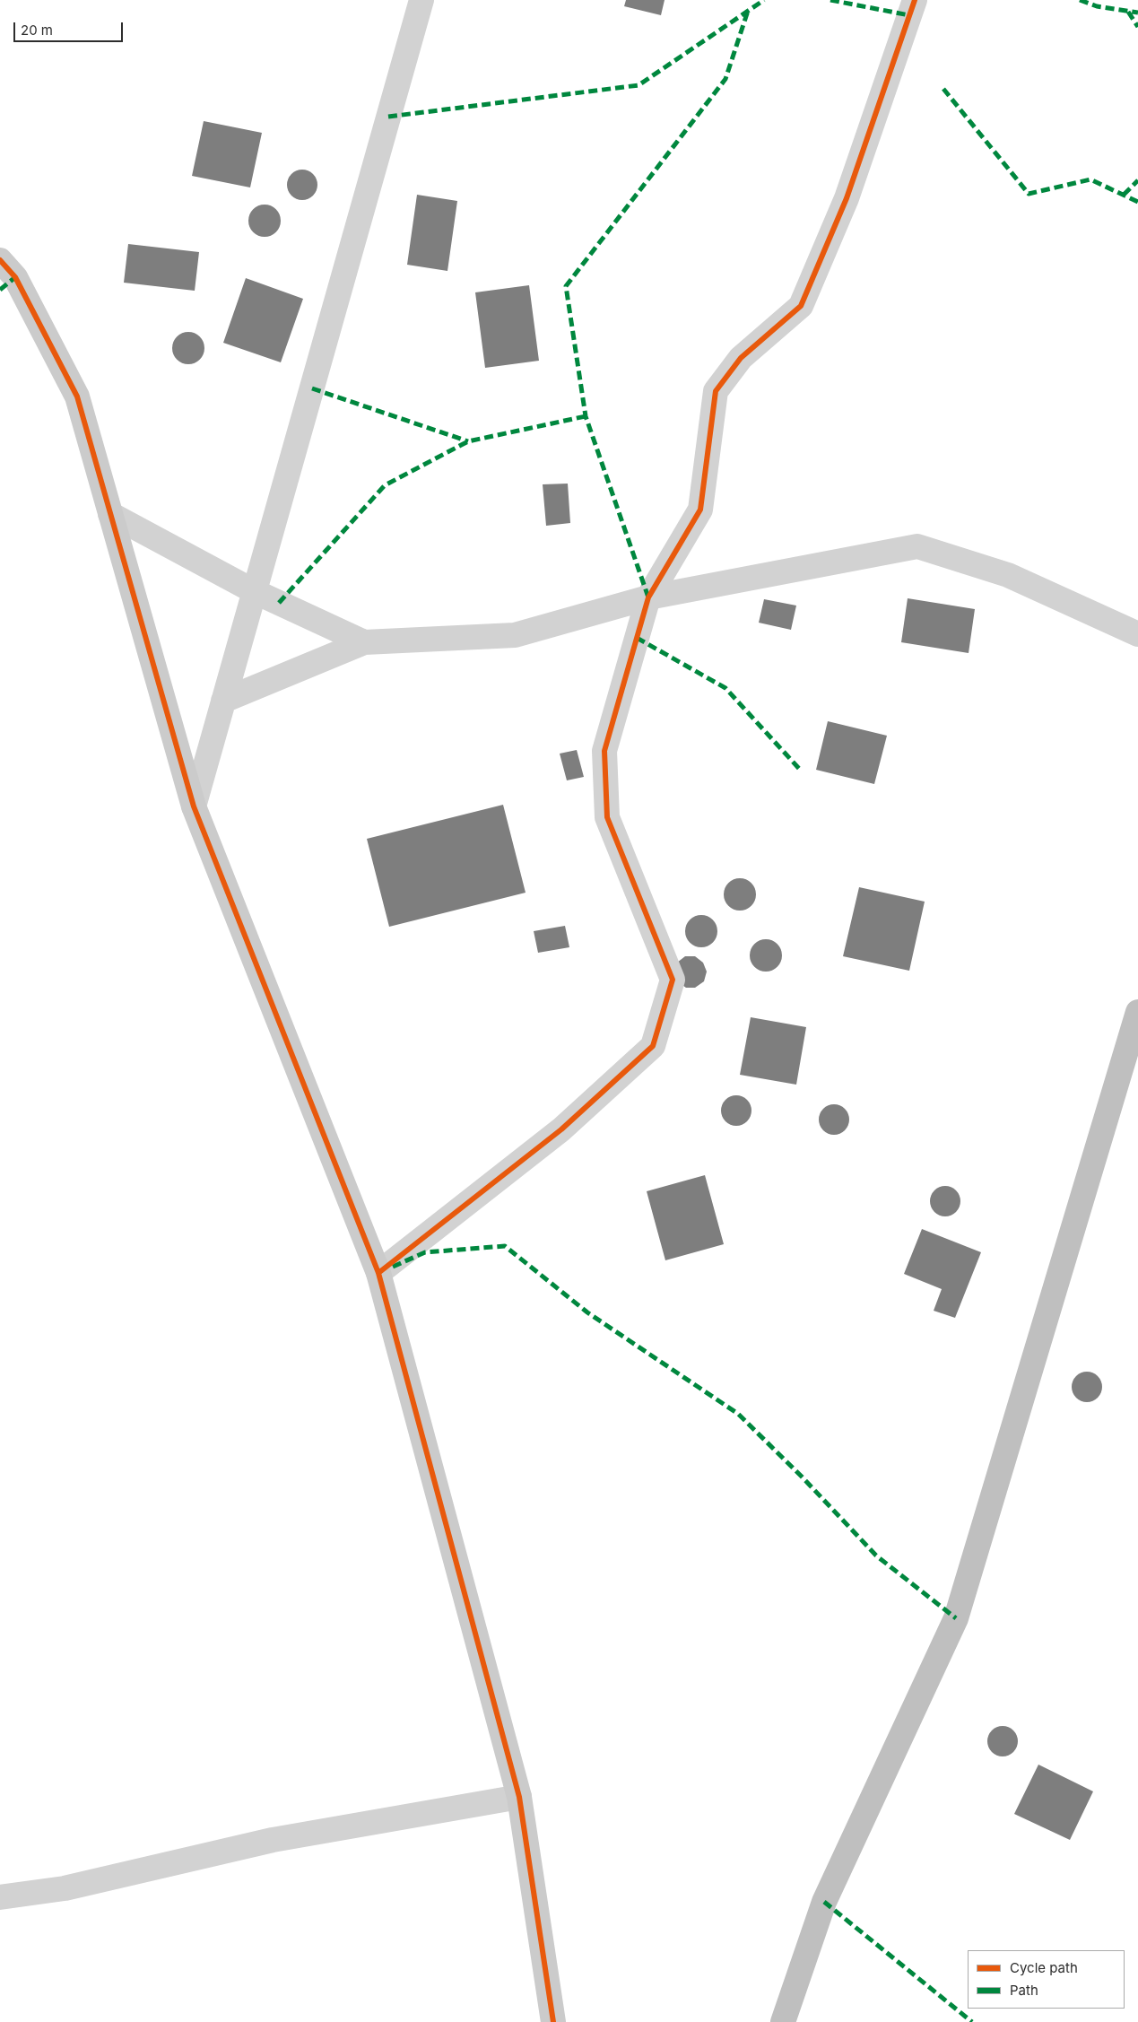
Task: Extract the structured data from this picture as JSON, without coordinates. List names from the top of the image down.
{
  "legend": ["Cycle path", "Path"],
  "scale_bar": "20 m"
}
